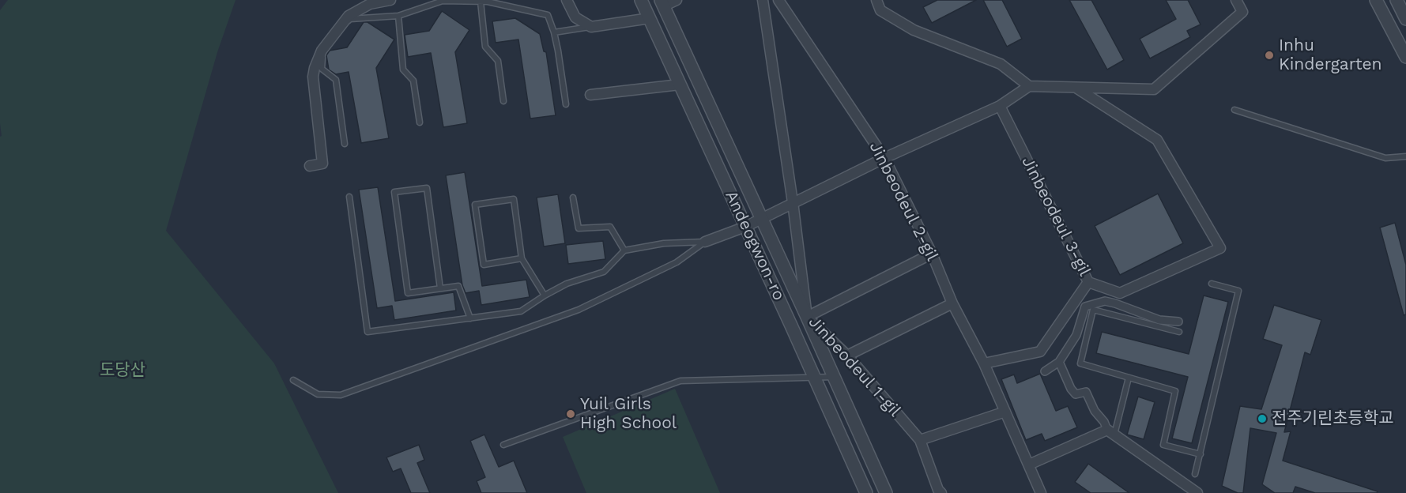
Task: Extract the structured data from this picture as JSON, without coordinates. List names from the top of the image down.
{
  "streets": {
    "street": [
      "Jinbeodeul 2-gil",
      "Jinbeodeul 3-gil",
      "Andeogwon-ro",
      "Jinbeodeul 1-gil"
    ]
  },
  "crossings": [
    ["Andeogwon-ro", "Jinbeodeul 1-gil"]
  ],
  "parks": ["도당산"],
  "places": ["Inhu Kindergarten", "Yuil Girls High School", "전주기린초등학교"]
}
